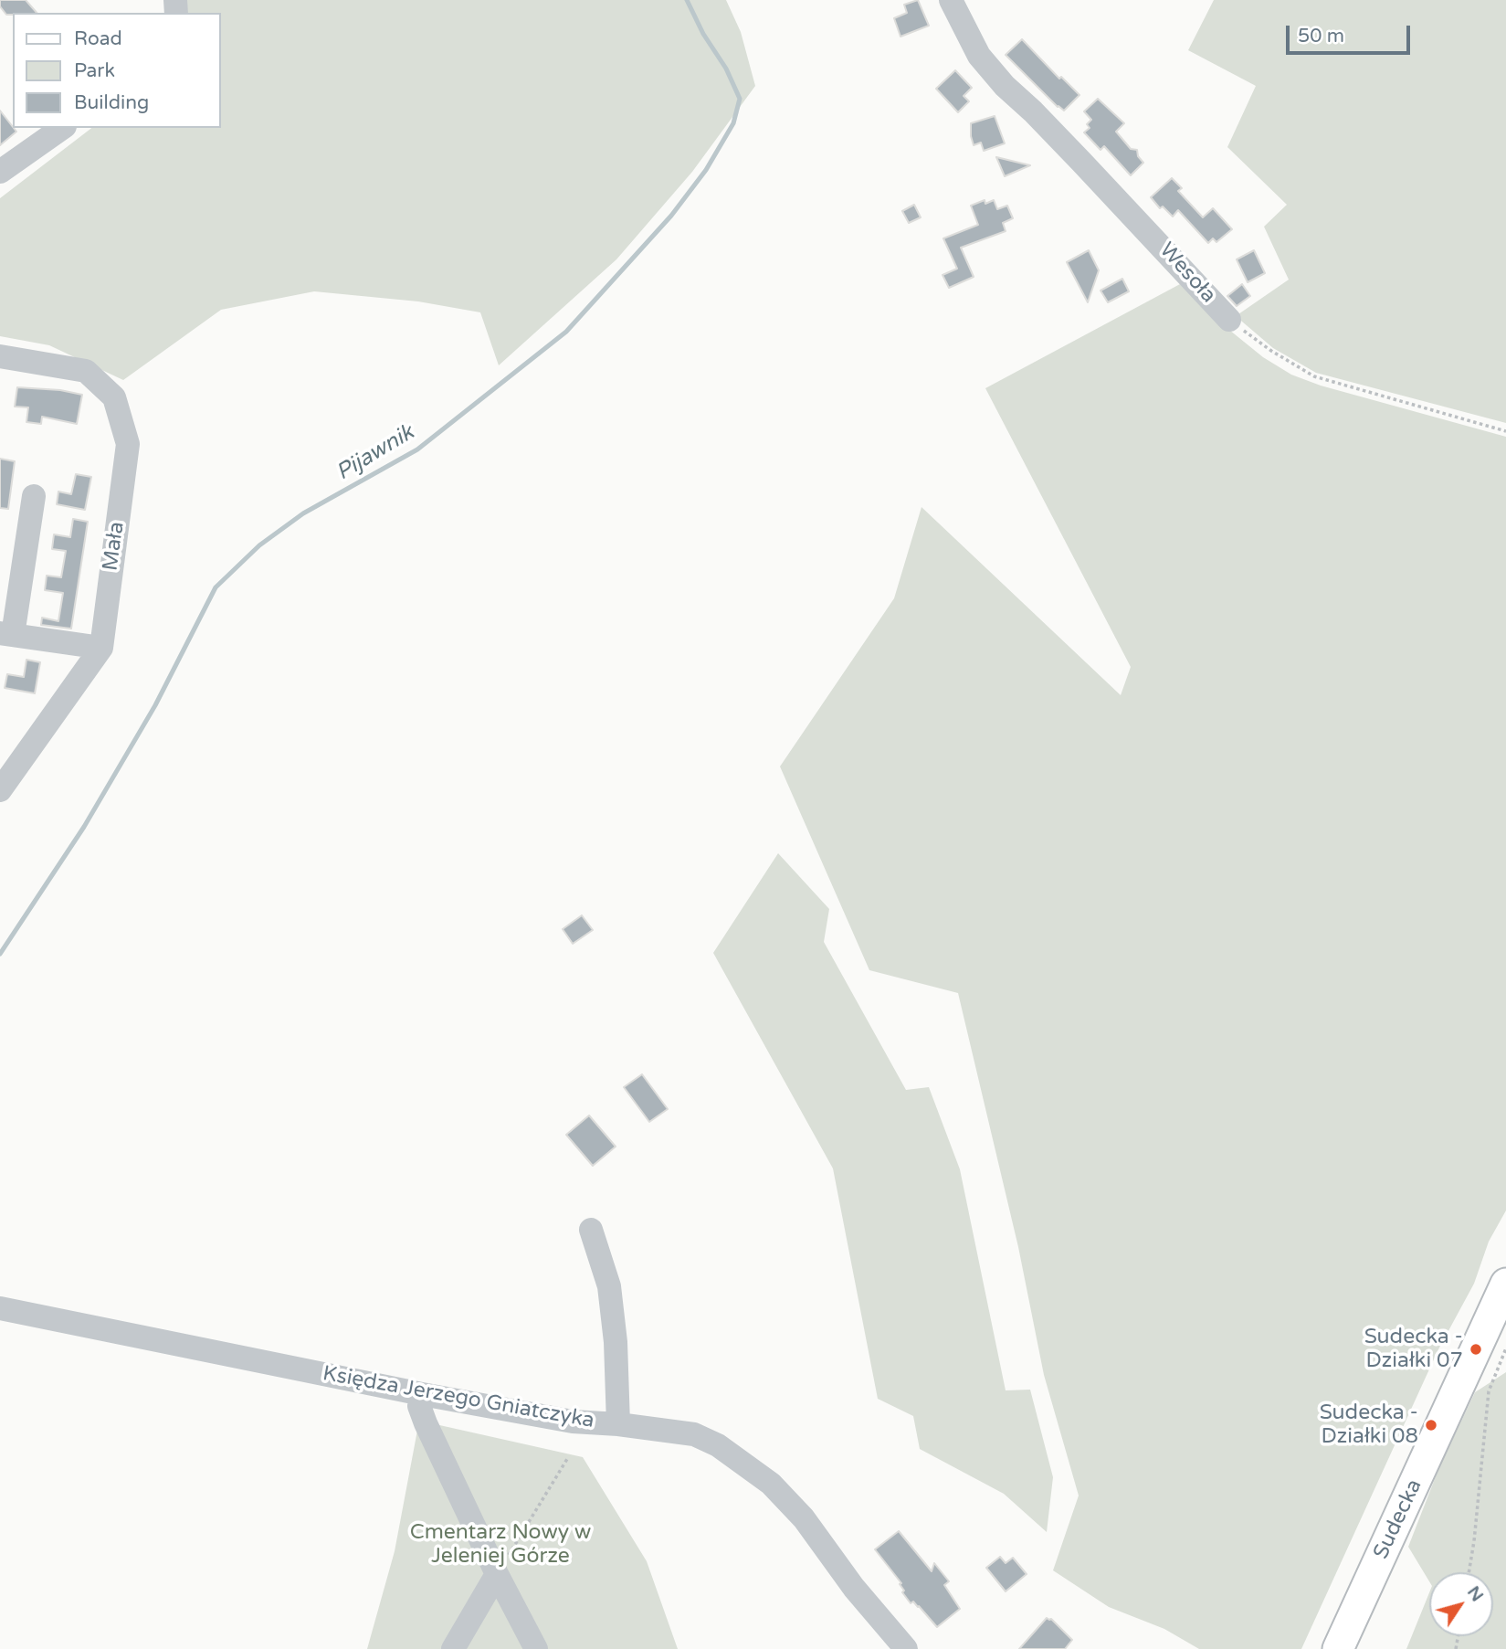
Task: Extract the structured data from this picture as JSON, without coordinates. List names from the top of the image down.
{
  "streets": {
    "main road": ["Sudecka"],
    "street": ["Wesoła", "Mała", "Księdza Jerzego Gniatczyka"]
  },
  "water": ["Pijawnik"],
  "parks": ["Cmentarz Nowy w Jeleniej Górze"],
  "places": ["Sudecka - Działki 07", "Sudecka - Działki 08"],
  "legend": ["Road", "Park", "Building"],
  "scale_bar": "50 m",
  "north": "top right"
}
